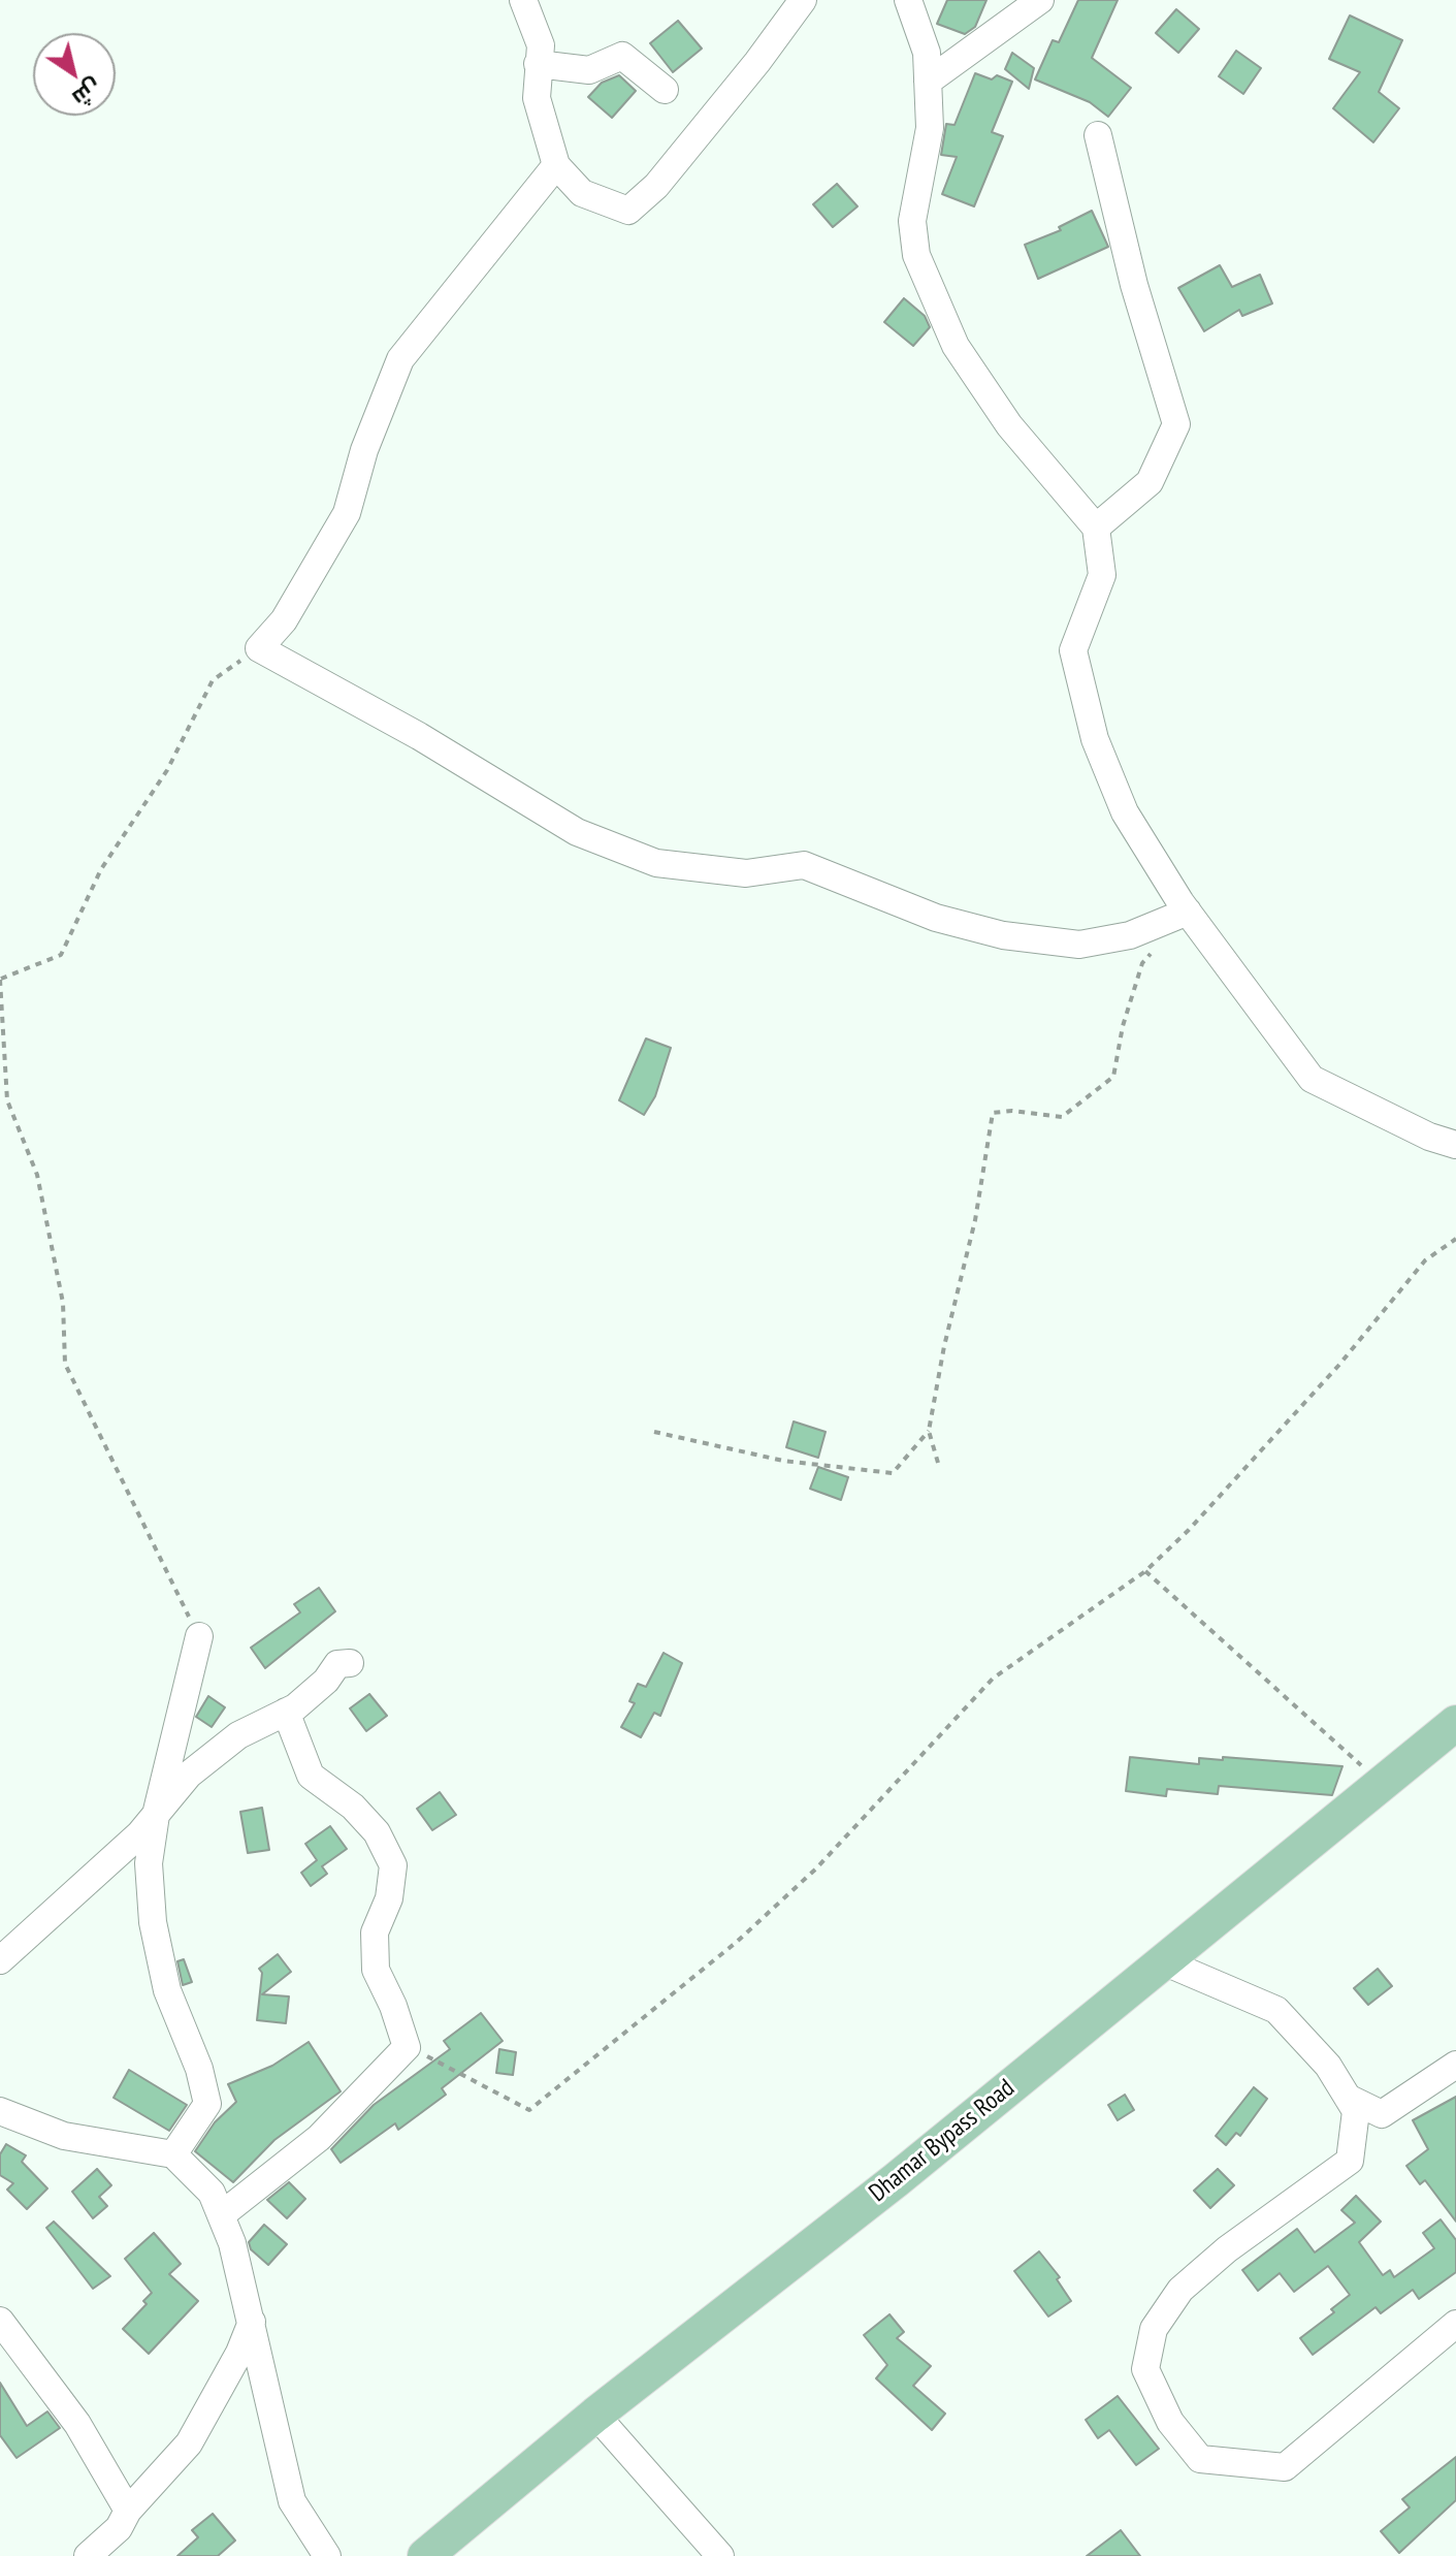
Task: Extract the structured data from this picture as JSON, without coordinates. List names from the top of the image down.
{
  "streets": {
    "main road": ["Dhamar Bypass Road"]
  },
  "north": "bottom right"
}
